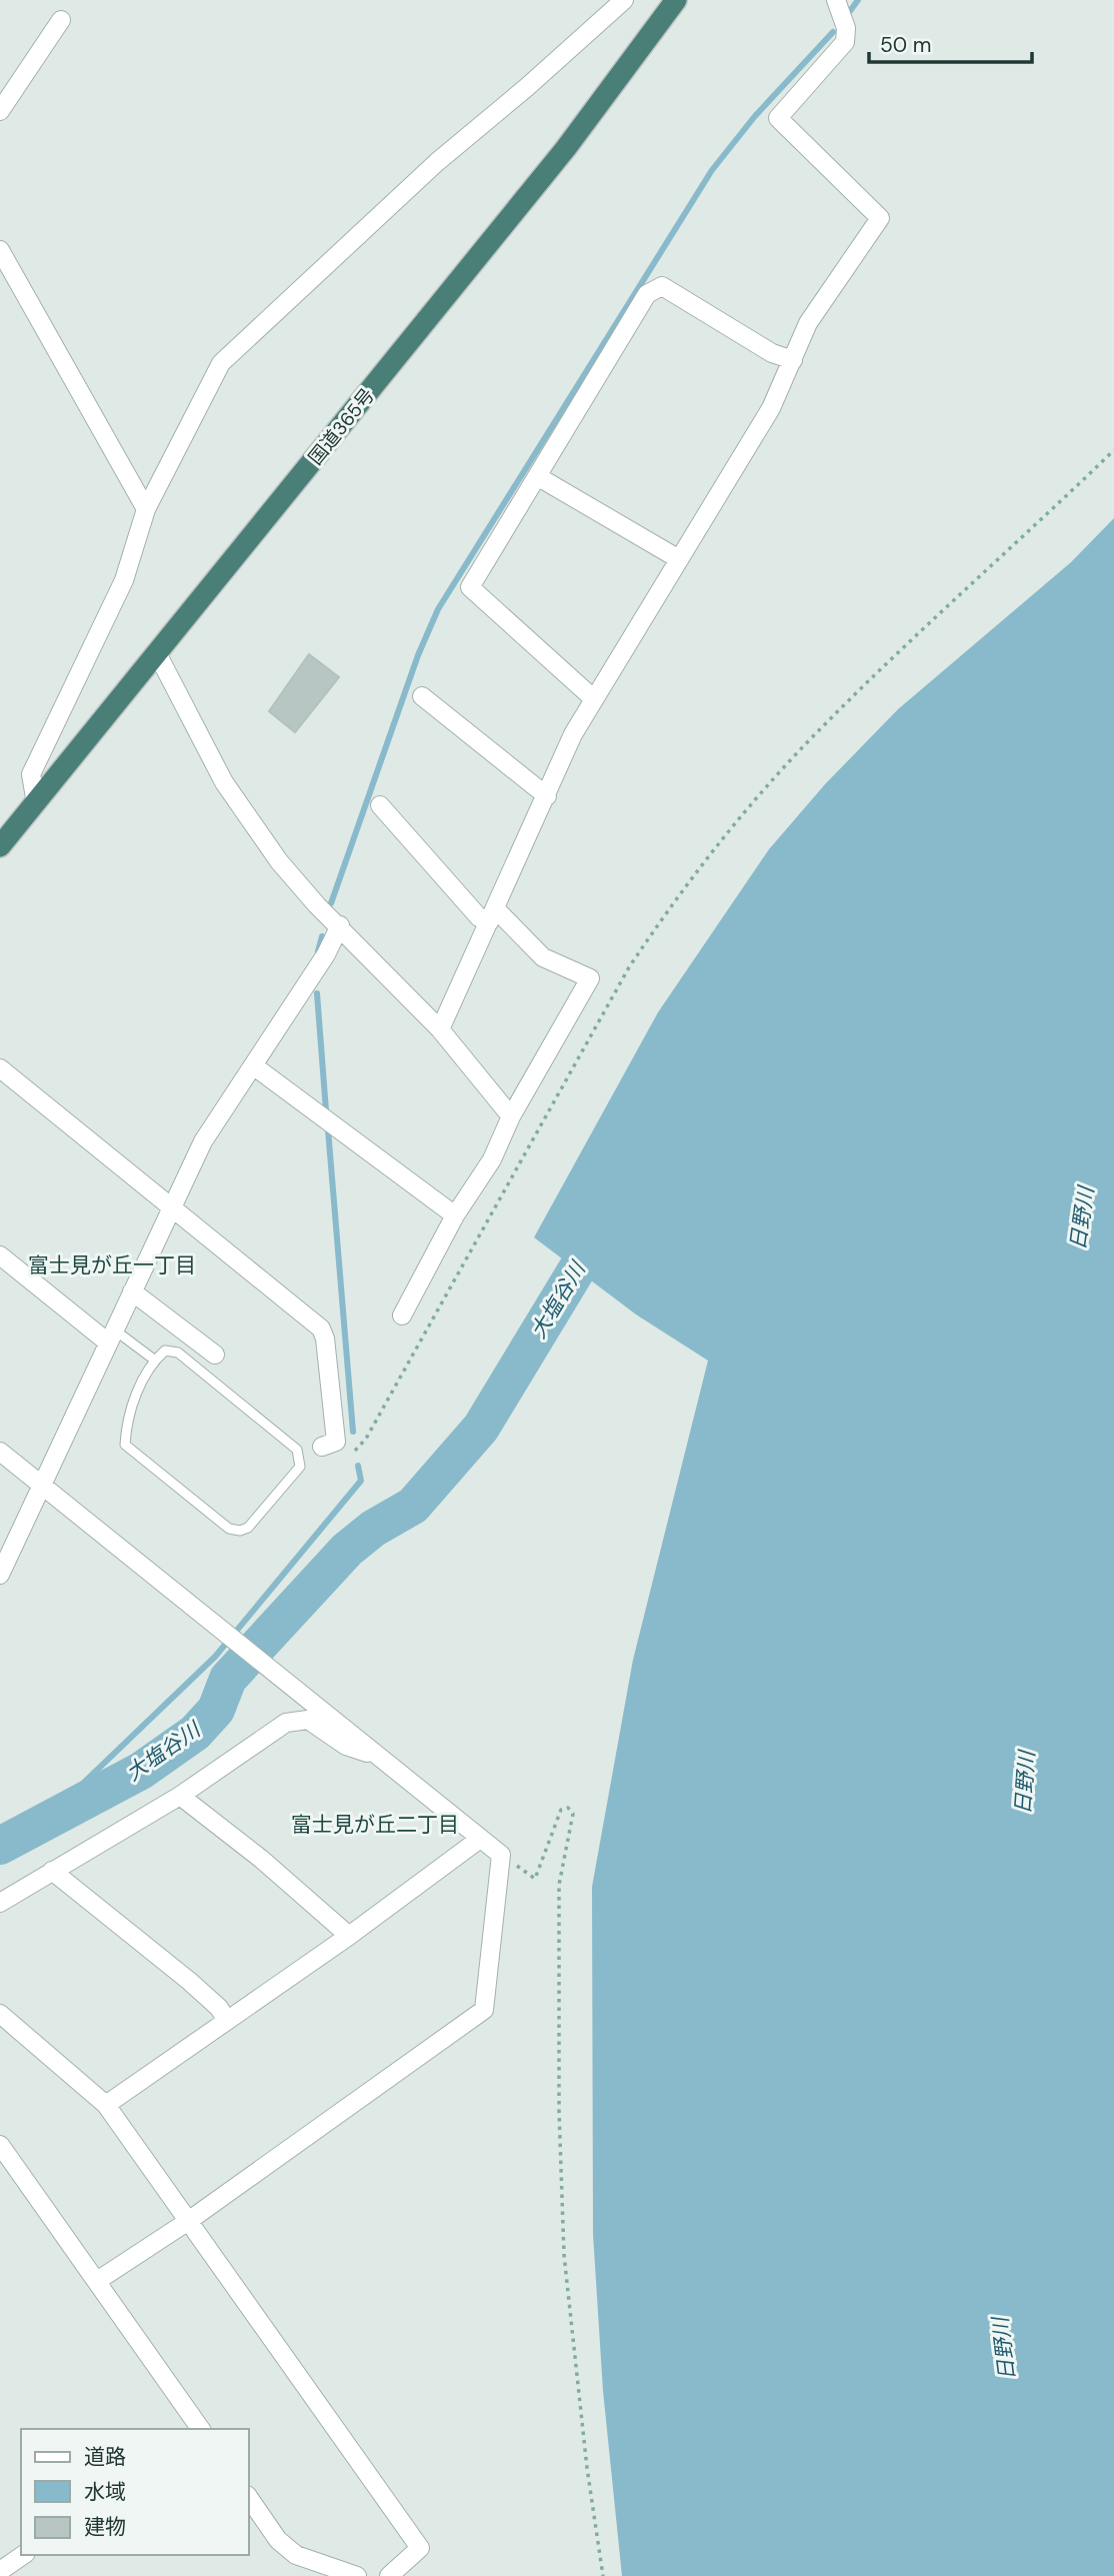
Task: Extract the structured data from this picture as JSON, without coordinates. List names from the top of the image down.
{
  "streets": {
    "highway": ["国道365号"]
  },
  "districts": ["富士見が丘一丁目", "富士見が丘二丁目"],
  "water": ["日野川", "大塩谷川"],
  "legend": ["道路", "水域", "建物"],
  "scale_bar": "50 m"
}
